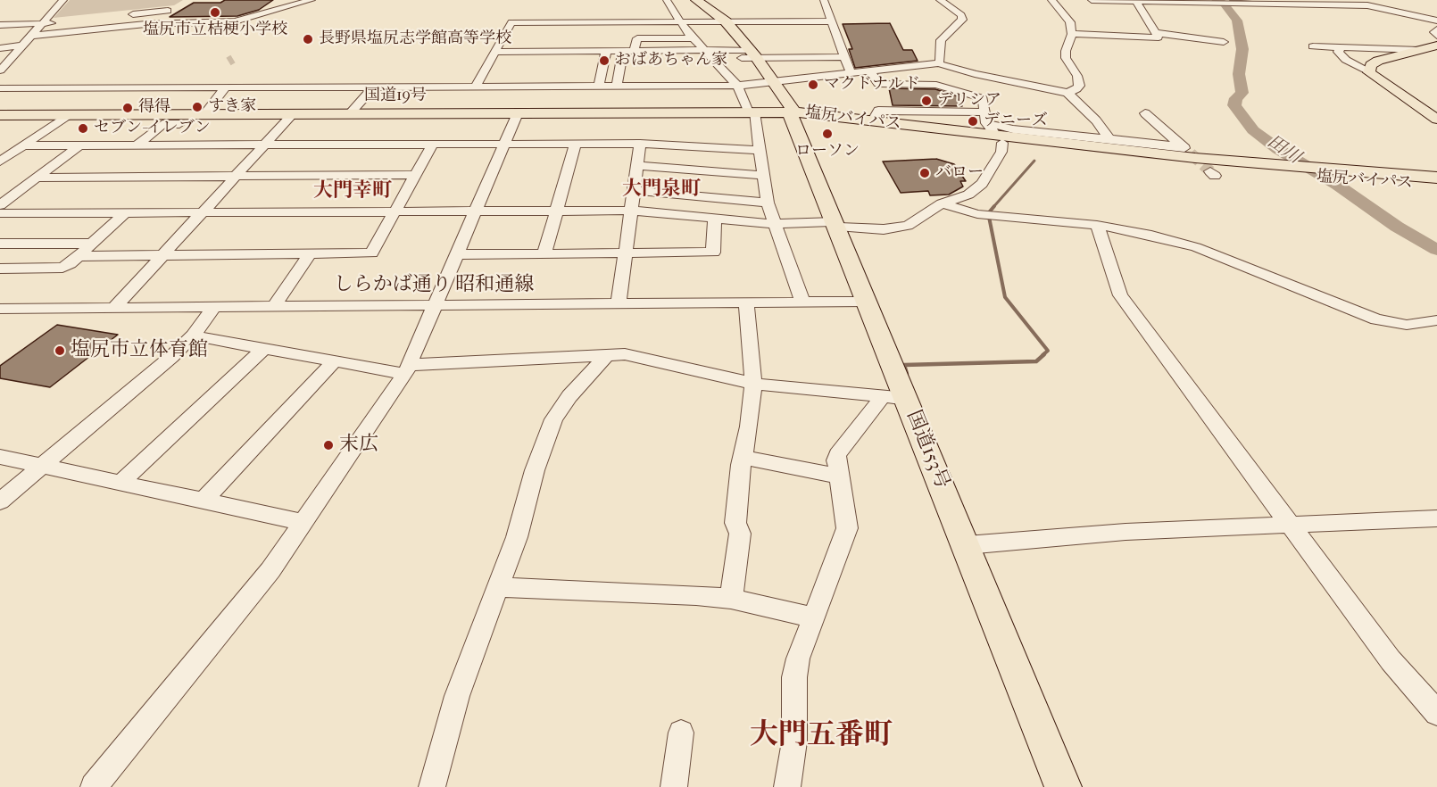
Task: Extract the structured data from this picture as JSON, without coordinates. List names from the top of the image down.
{
  "streets": {
    "highway": ["国道19号", "塩尻バイパス", "国道153号"],
    "street": ["しらかば通り 昭和通線"]
  },
  "crossings": [
    ["国道19号", "塩尻バイパス"],
    ["国道19号", "国道153号"],
    ["塩尻バイパス", "国道153号"],
    ["しらかば通り 昭和通線", "国道153号"]
  ],
  "districts": ["大門泉町", "大門幸町", "大門五番町"],
  "water": ["田川"],
  "places": [
    "塩尻市立桔梗小学校",
    "長野県塩尻志学館高等学校",
    "おばあちゃん家",
    "マクドナルド",
    "デリシア",
    "すき家",
    "得得",
    "デニーズ",
    "セブン-イレブン",
    "ローソン",
    "バロー",
    "塩尻市立体育館",
    "末広"
  ]
}
